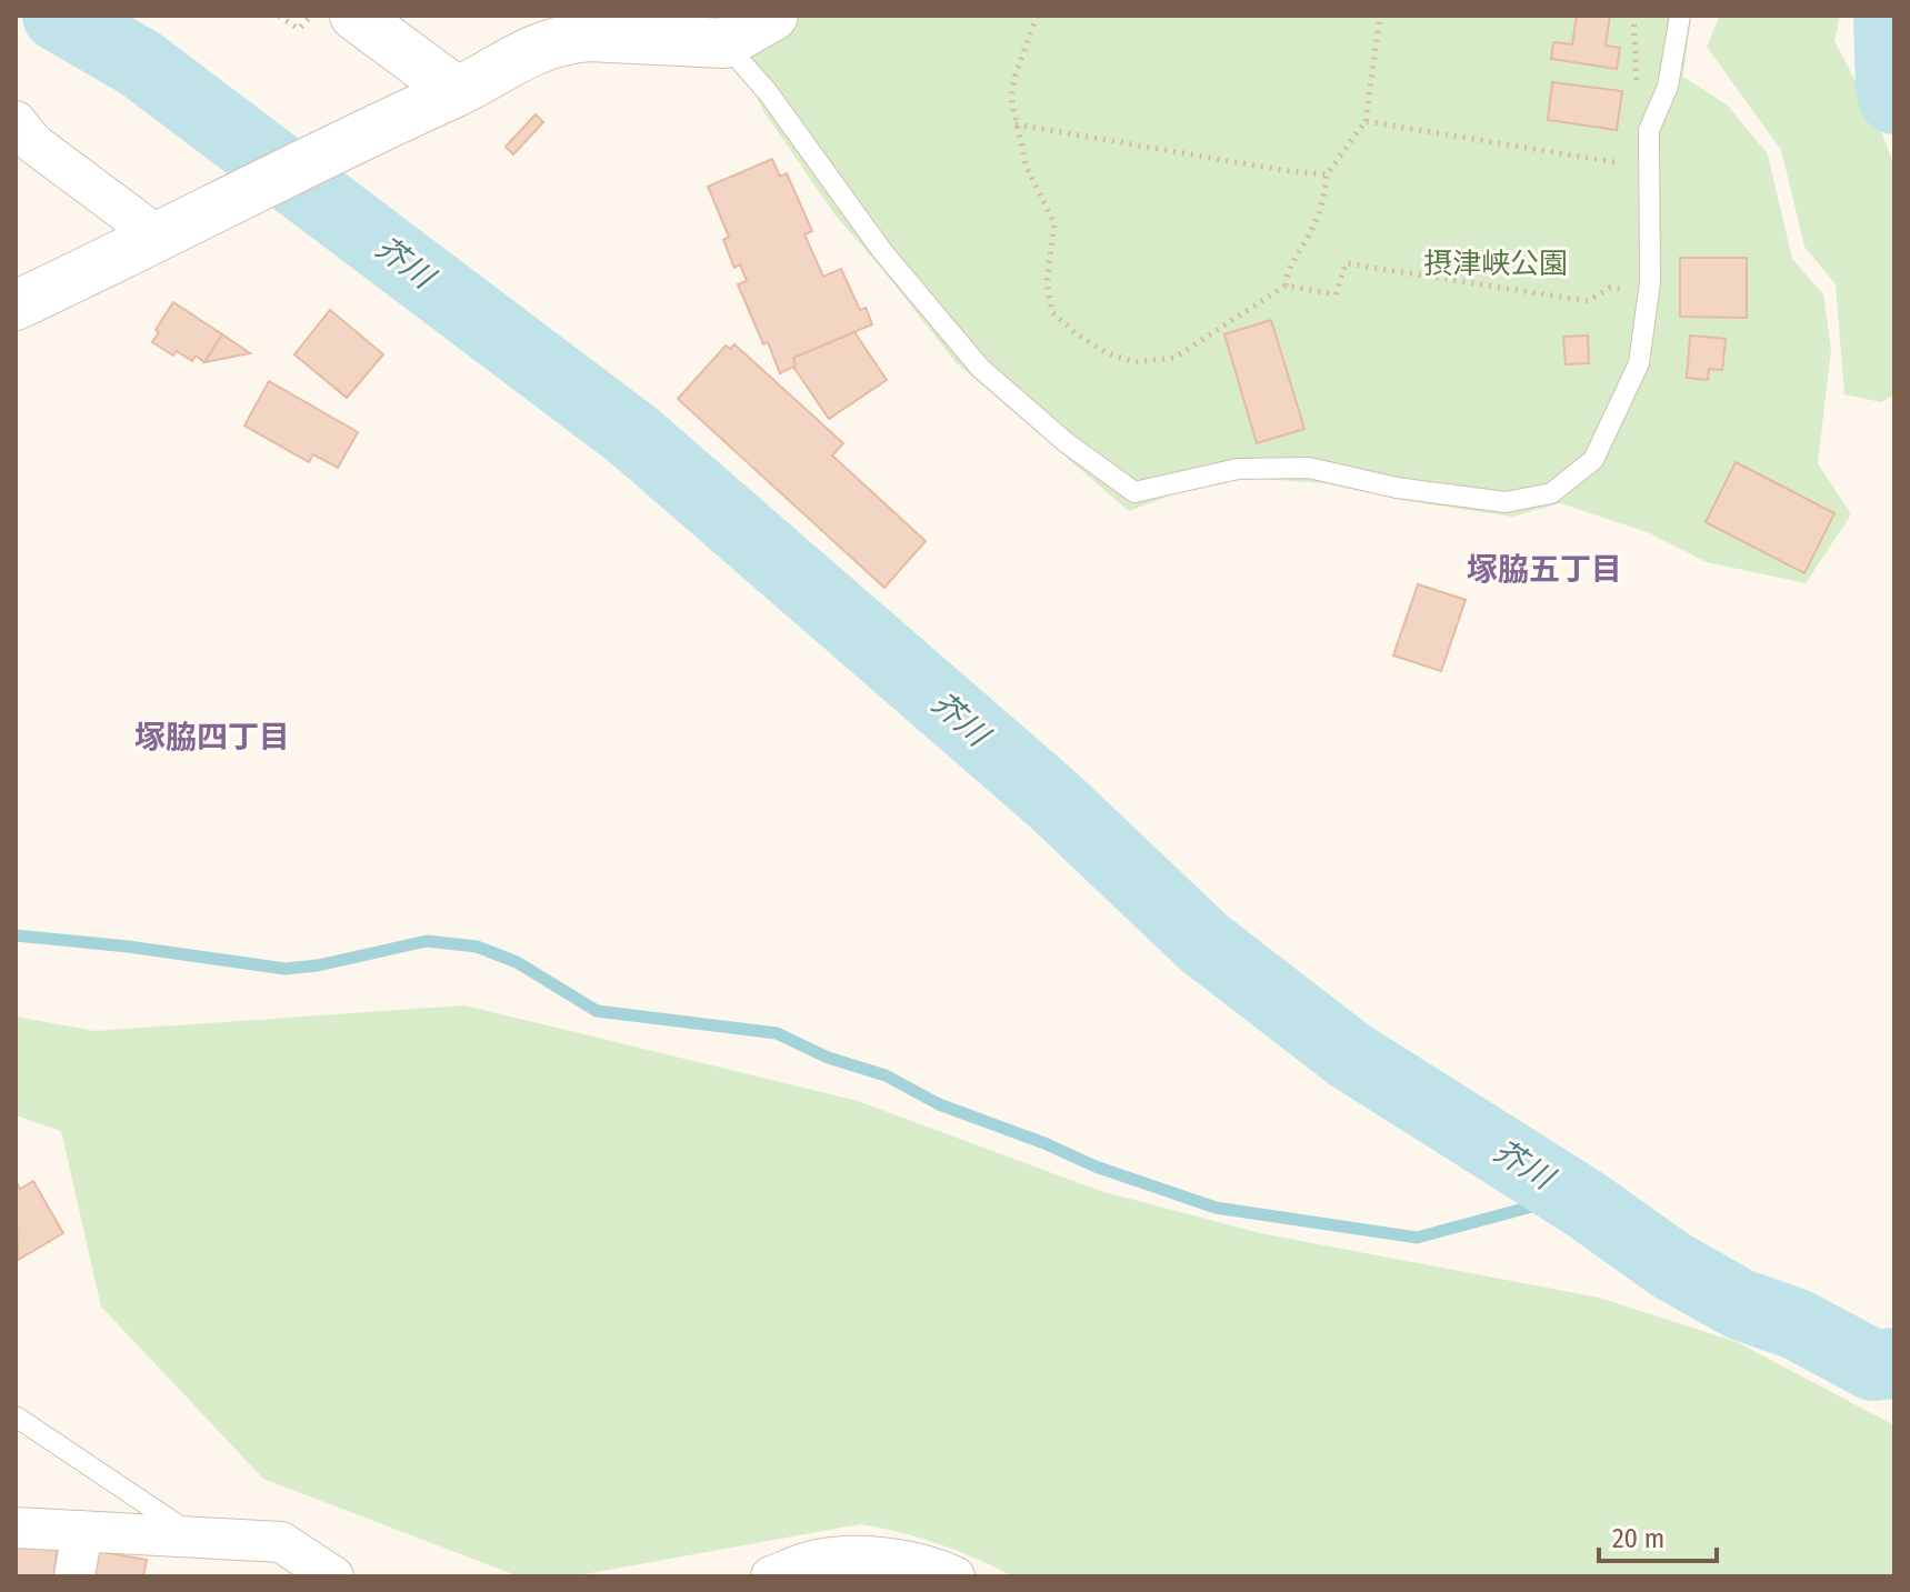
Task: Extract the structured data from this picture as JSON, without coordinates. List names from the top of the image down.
{
  "districts": ["塚脇五丁目", "塚脇四丁目"],
  "water": ["芥川"],
  "parks": ["摂津峡公園"],
  "scale_bar": "20 m"
}
